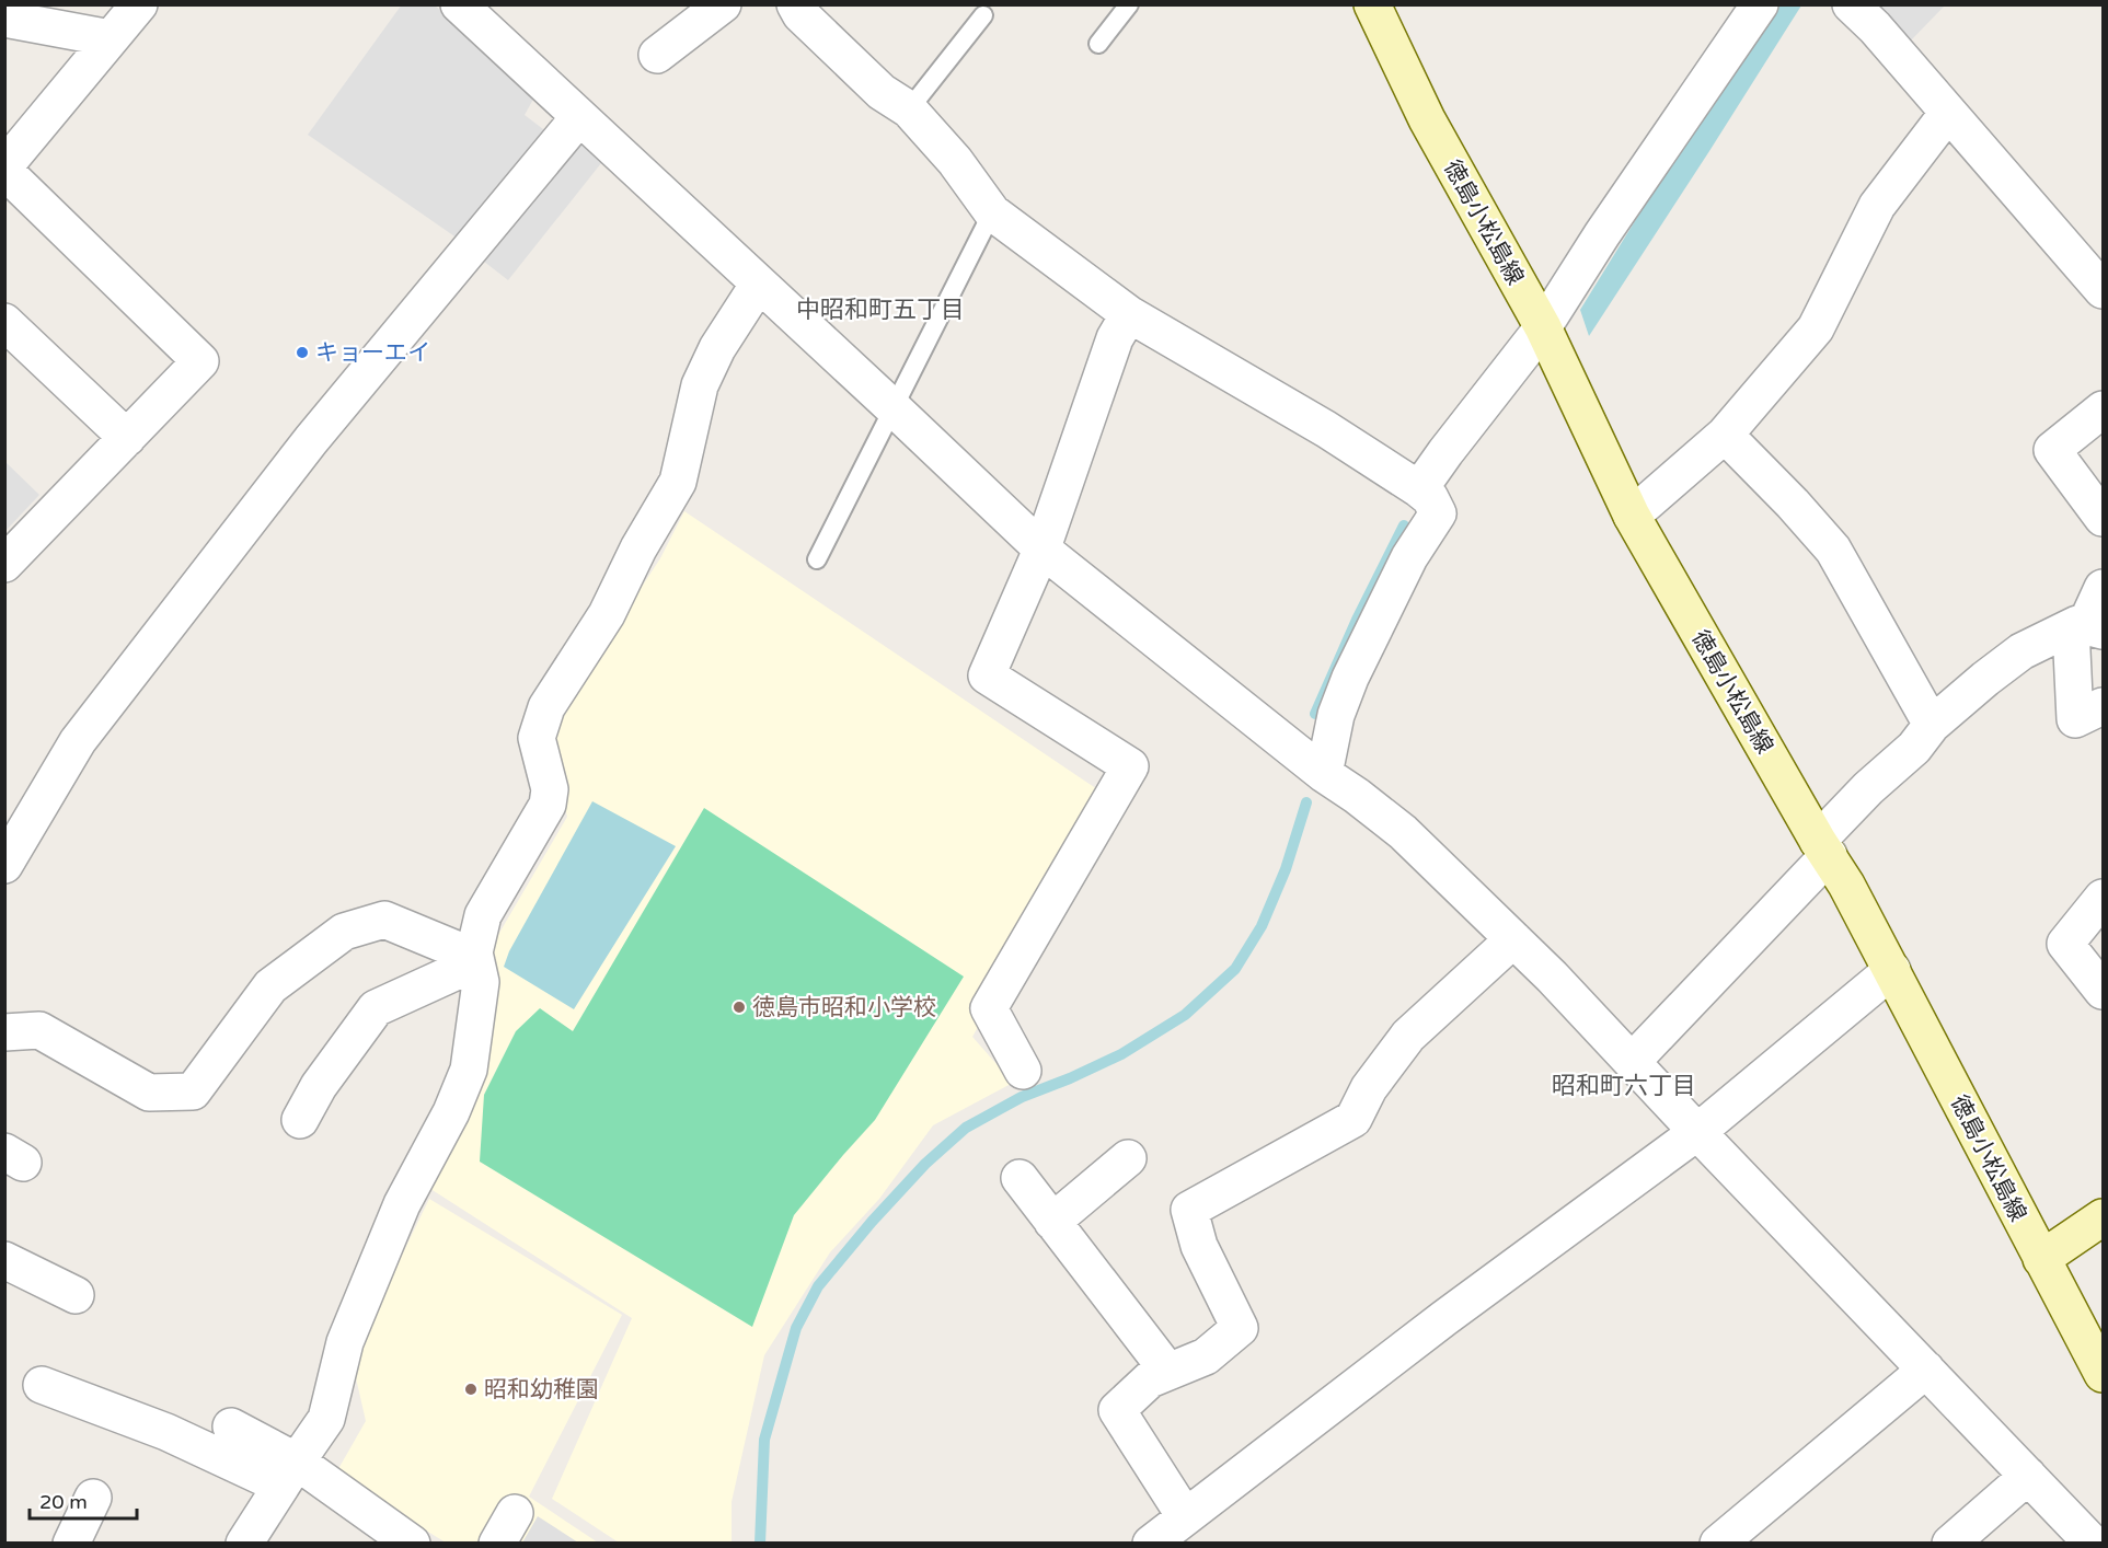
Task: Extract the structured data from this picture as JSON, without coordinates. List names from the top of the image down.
{
  "streets": {
    "main road": ["徳島小松島線"]
  },
  "districts": ["中昭和町五丁目", "昭和町六丁目"],
  "places": ["キョーエイ", "徳島市昭和小学校", "昭和幼稚園"],
  "scale_bar": "20 m"
}
